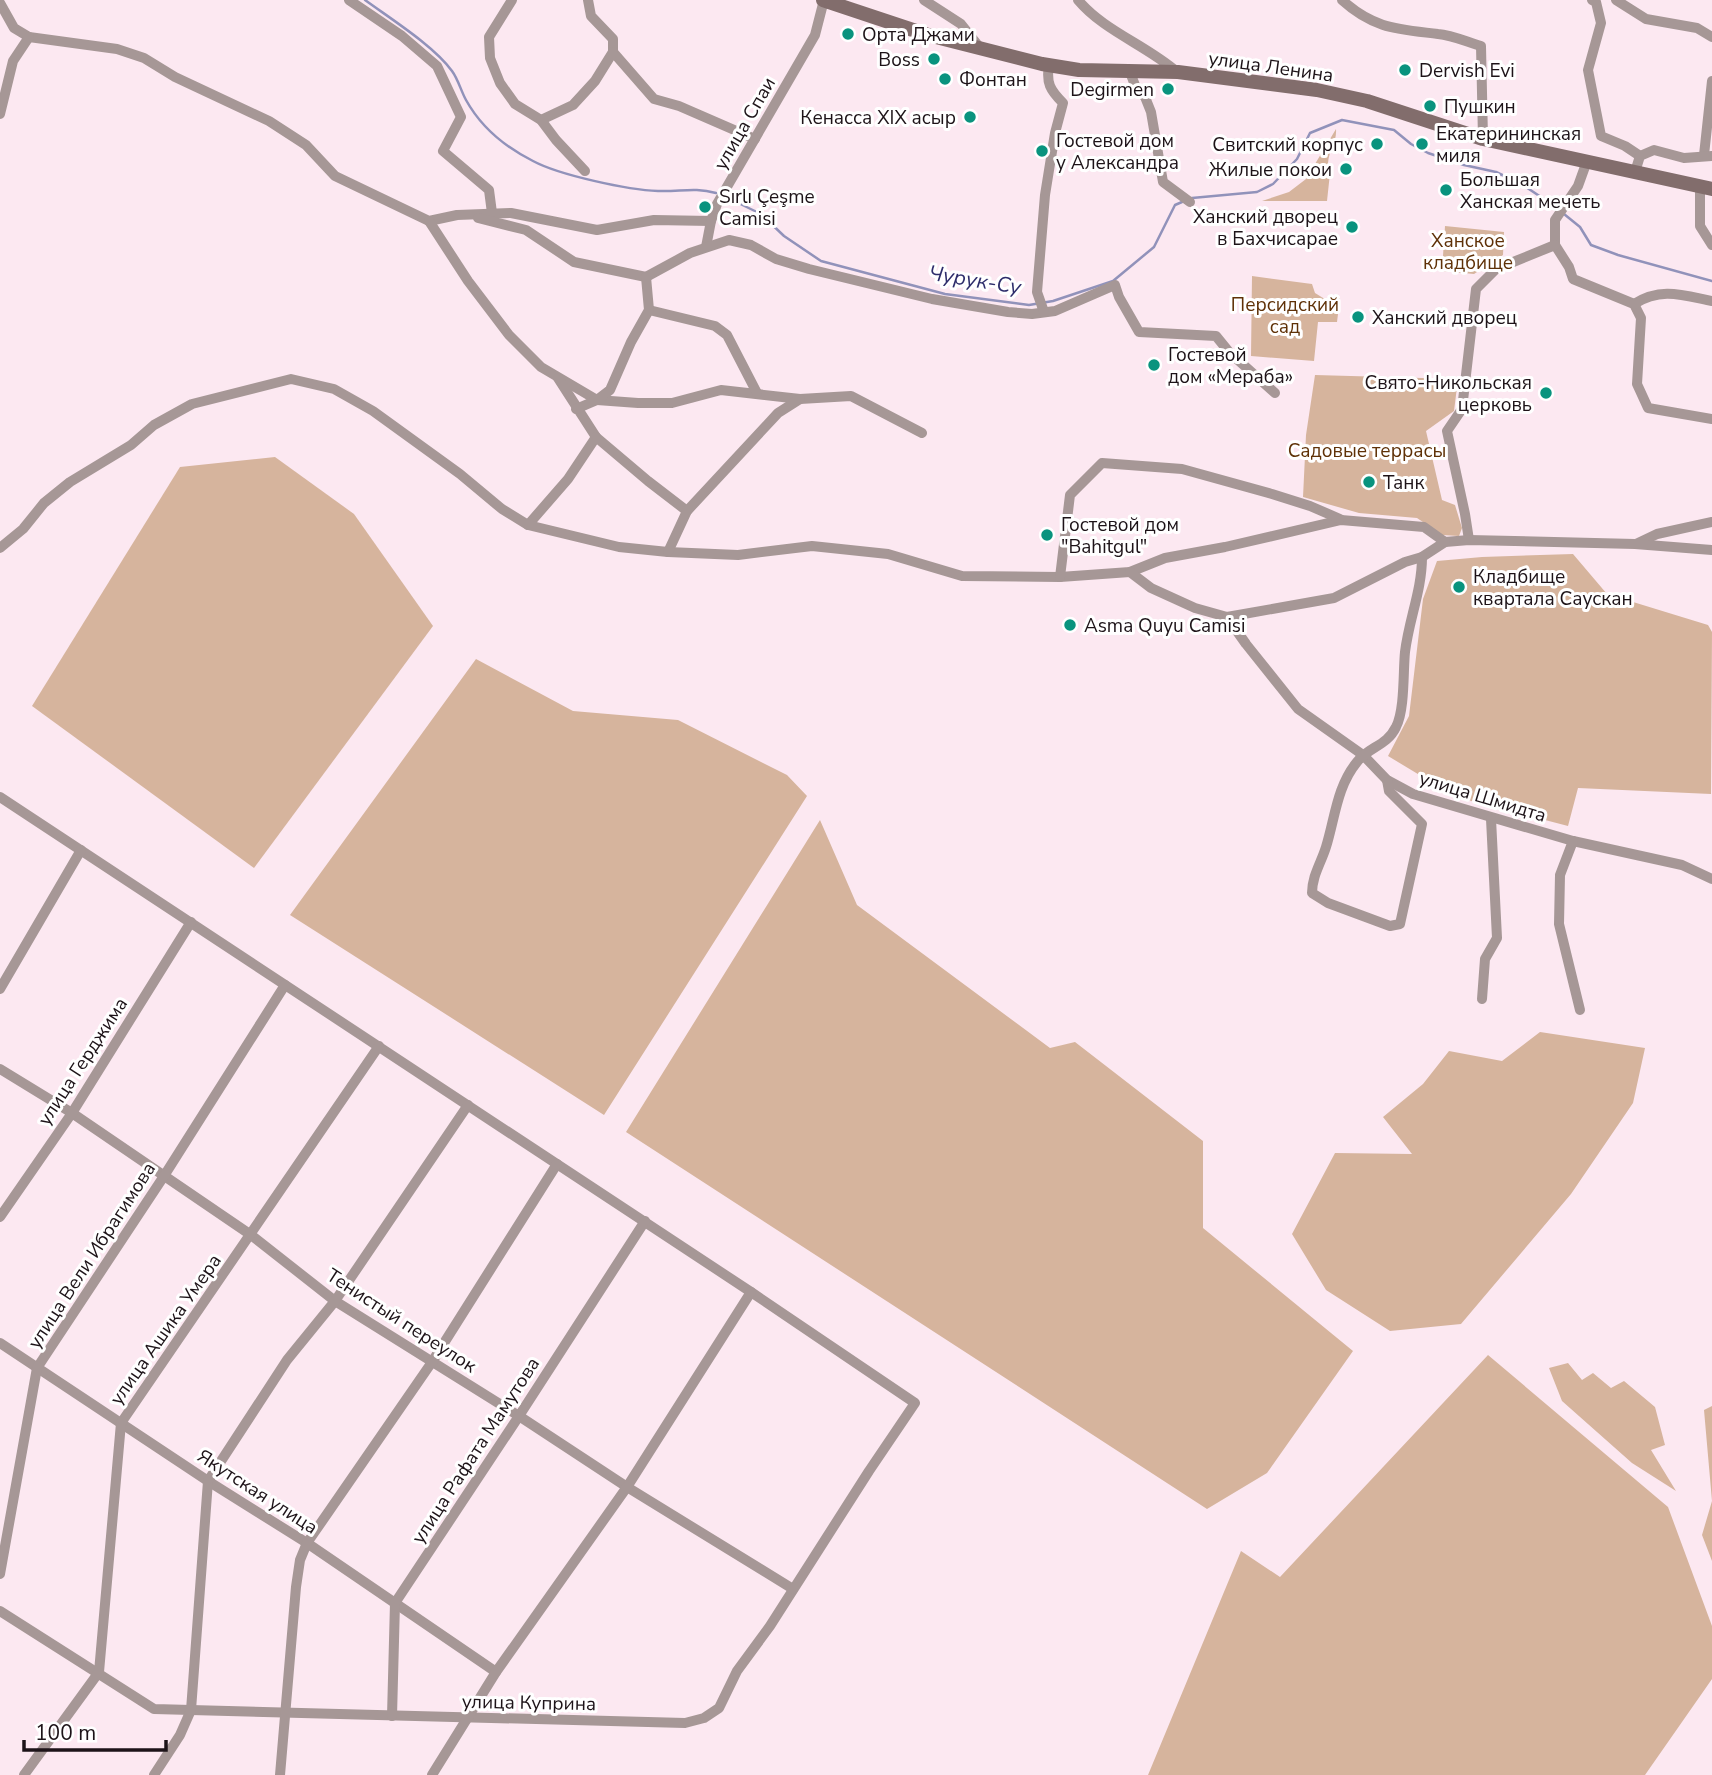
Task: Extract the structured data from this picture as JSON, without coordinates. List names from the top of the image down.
{
  "streets": {
    "main road": ["улица Ленина"],
    "street": [
      "улица Спаи",
      "улица Шмидта",
      "улица Герджима",
      "улица Вели Ибрагимова",
      "Тенистый переулок",
      "улица Ашика Умера",
      "улица Рафата Мамутова",
      "Якутская улица",
      "улица Куприна"
    ]
  },
  "crossings": [
    ["улица Ленина", "улица Спаи"],
    ["улица Герджима", "Тенистый переулок"],
    ["улица Вели Ибрагимова", "Тенистый переулок"],
    ["улица Вели Ибрагимова", "Якутская улица"],
    ["Тенистый переулок", "улица Ашика Умера"],
    ["Тенистый переулок", "улица Рафата Мамутова"],
    ["Тенистый переулок", "улица Куприна"],
    ["улица Ашика Умера", "Якутская улица"],
    ["улица Ашика Умера", "улица Куприна"],
    ["улица Рафата Мамутова", "Якутская улица"]
  ],
  "water": ["Чурук-Су"],
  "parks": ["Ханское кладбище", "Персидский сад", "Садовые террасы"],
  "places": [
    "Орта Джами",
    "Boss",
    "Dervish Evi",
    "Фонтан",
    "Degirmen",
    "Пушкин",
    "Кенасса XIX асыр",
    "Свитский корпус",
    "Екатерининская миля",
    "Гостевой дом у Александра",
    "Жилые покои",
    "Большая Ханская мечеть",
    "Sırlı Çeşme Camisi",
    "Ханский дворец в Бахчисарае",
    "Ханский дворец",
    "Гостевой дом «Мераба»",
    "Свято-Никольская церковь",
    "Танк",
    "Гостевой дом \"Bahitgul\"",
    "Кладбище квартала Саускан",
    "Asma Quyu Camisi"
  ],
  "scale_bar": "100 m"
}
